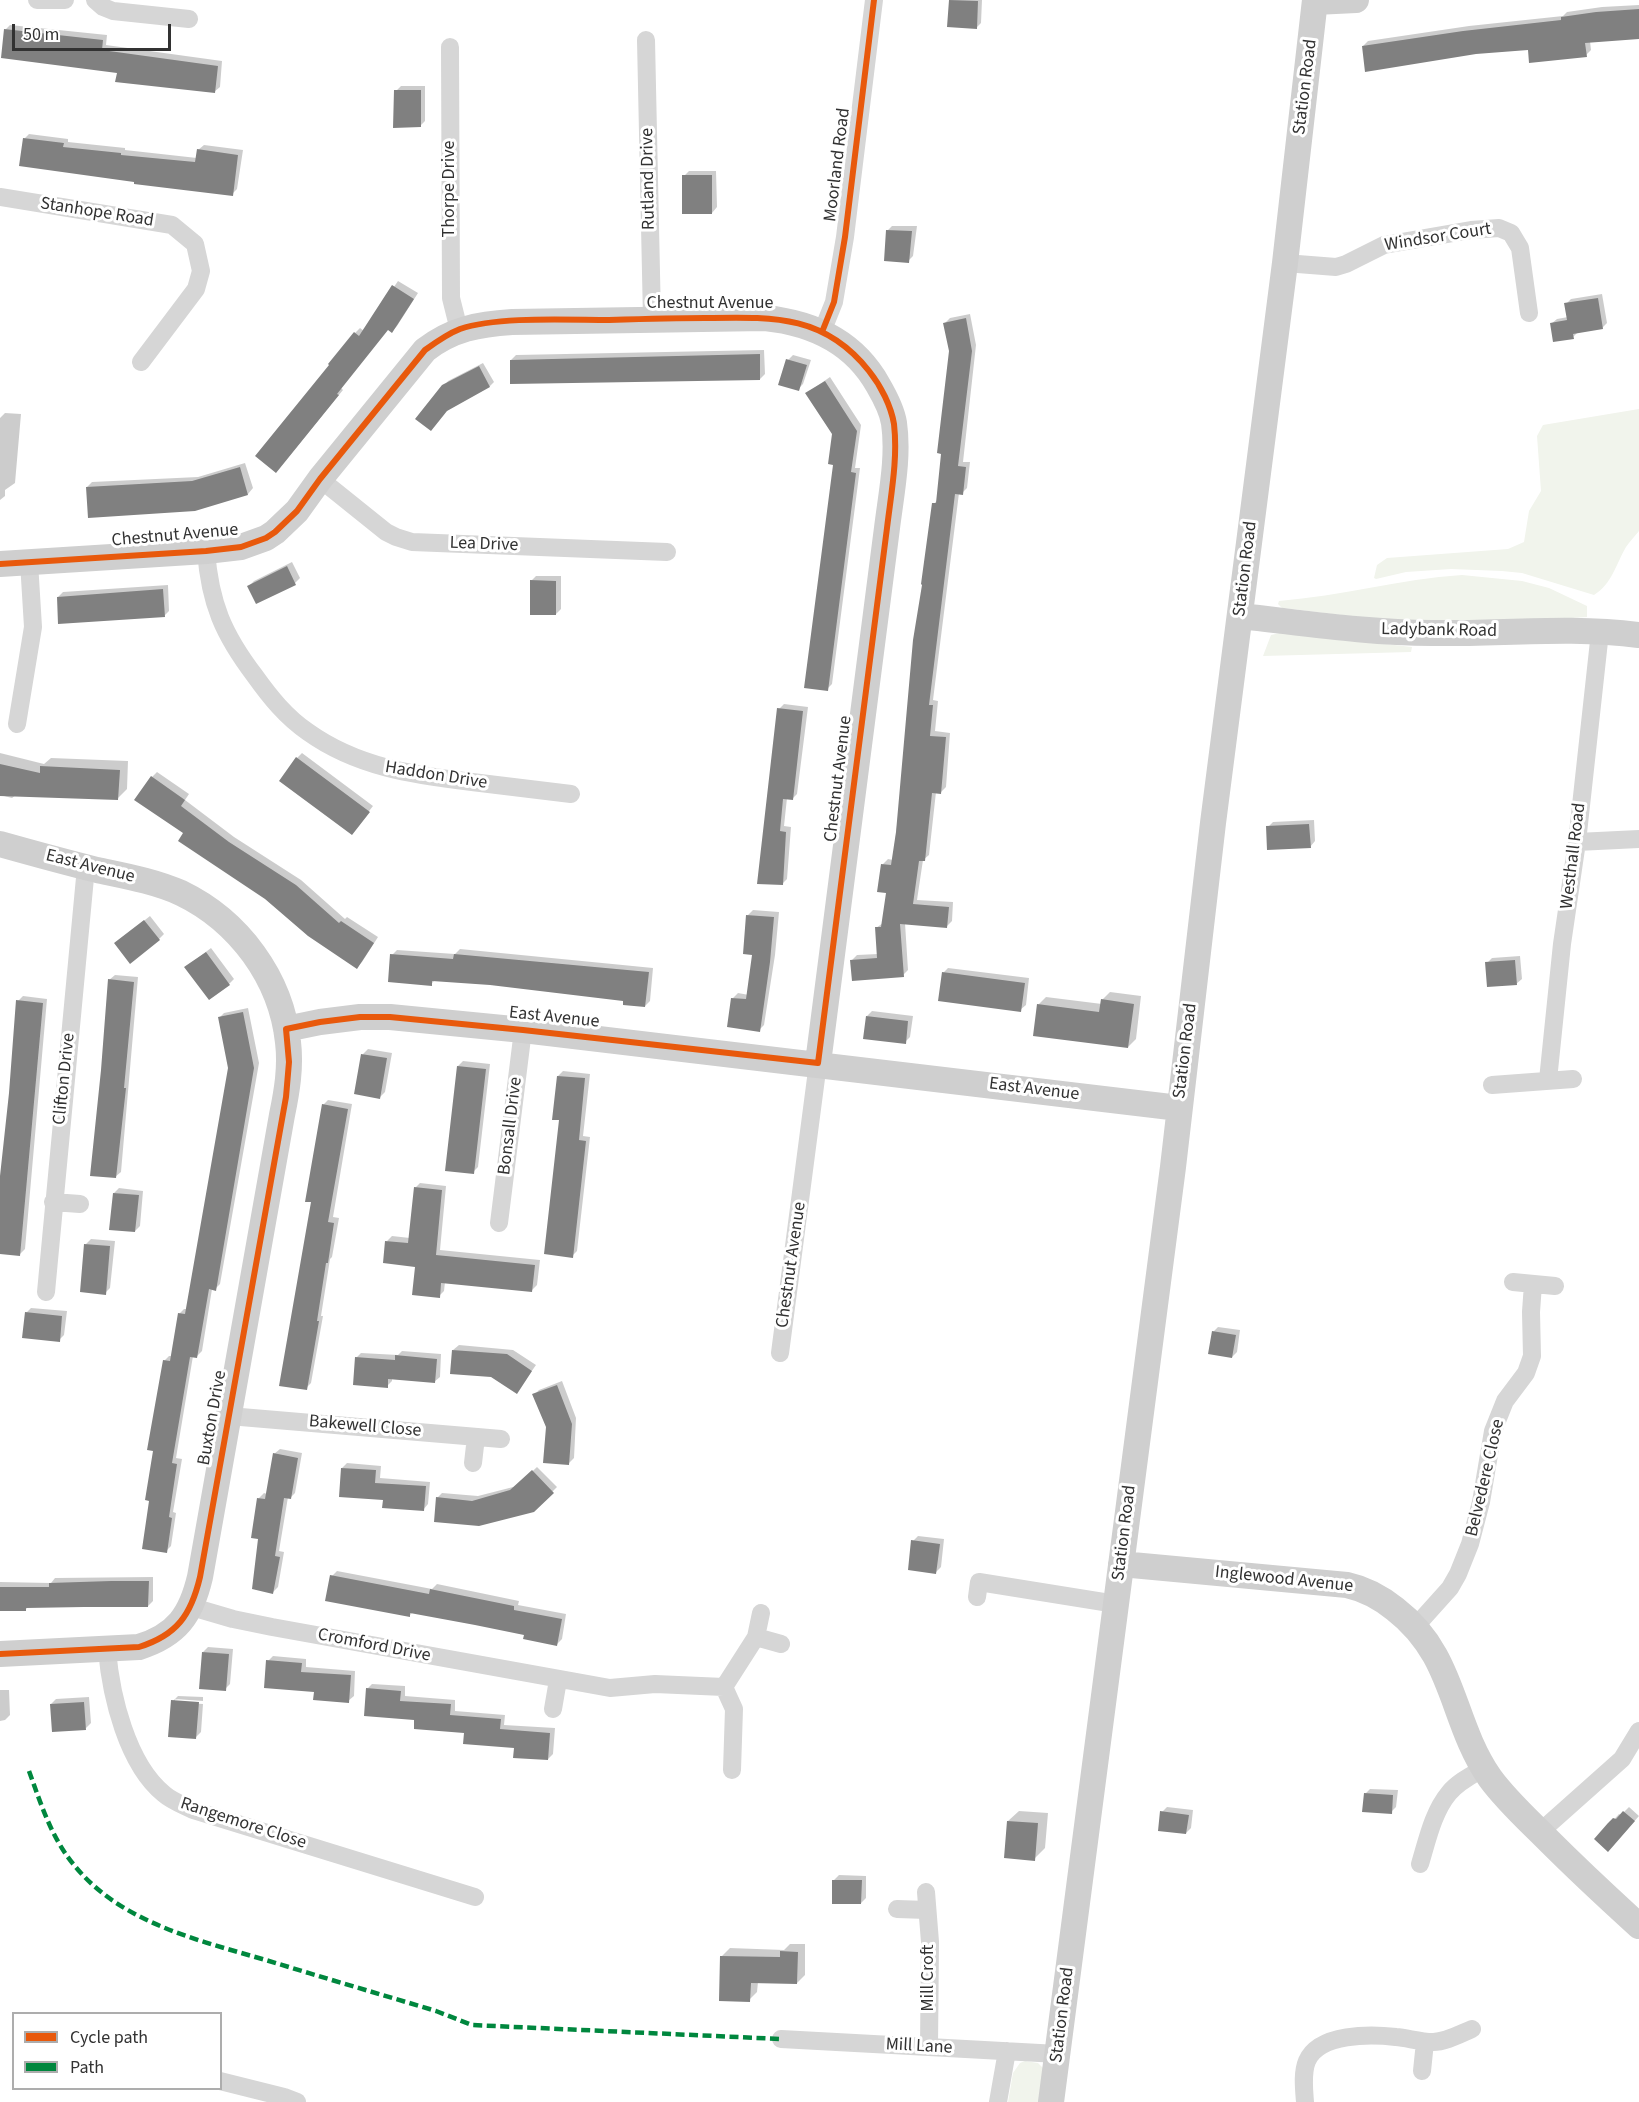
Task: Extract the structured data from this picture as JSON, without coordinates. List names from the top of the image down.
{
  "streets": {
    "street": [
      "Station Road",
      "Moorland Road",
      "Rutland Drive",
      "Thorpe Drive",
      "Stanhope Road",
      "Windsor Court",
      "Chestnut Avenue",
      "Lea Drive",
      "Ladybank Road",
      "Haddon Drive",
      "Westhall Road",
      "East Avenue",
      "Clifton Drive",
      "Bonsall Drive",
      "Buxton Drive",
      "Bakewell Close",
      "Belvedere Close",
      "Inglewood Avenue",
      "Cromford Drive",
      "Rangemore Close",
      "Mill Croft",
      "Mill Lane"
    ]
  },
  "crossings": [
    ["Station Road", "Windsor Court"],
    ["Station Road", "Ladybank Road"],
    ["Station Road", "East Avenue"],
    ["Station Road", "Inglewood Avenue"],
    ["Station Road", "Mill Lane"],
    ["Moorland Road", "Chestnut Avenue"],
    ["Rutland Drive", "Chestnut Avenue"],
    ["Thorpe Drive", "Chestnut Avenue"],
    ["Chestnut Avenue", "Lea Drive"],
    ["Chestnut Avenue", "Haddon Drive"],
    ["Chestnut Avenue", "East Avenue"],
    ["Ladybank Road", "Westhall Road"],
    ["East Avenue", "Clifton Drive"],
    ["East Avenue", "Bonsall Drive"],
    ["East Avenue", "Buxton Drive"],
    ["Buxton Drive", "Bakewell Close"],
    ["Buxton Drive", "Cromford Drive"],
    ["Buxton Drive", "Rangemore Close"],
    ["Belvedere Close", "Inglewood Avenue"],
    ["Mill Croft", "Mill Lane"]
  ],
  "legend": ["Cycle path", "Path"],
  "scale_bar": "50 m"
}
